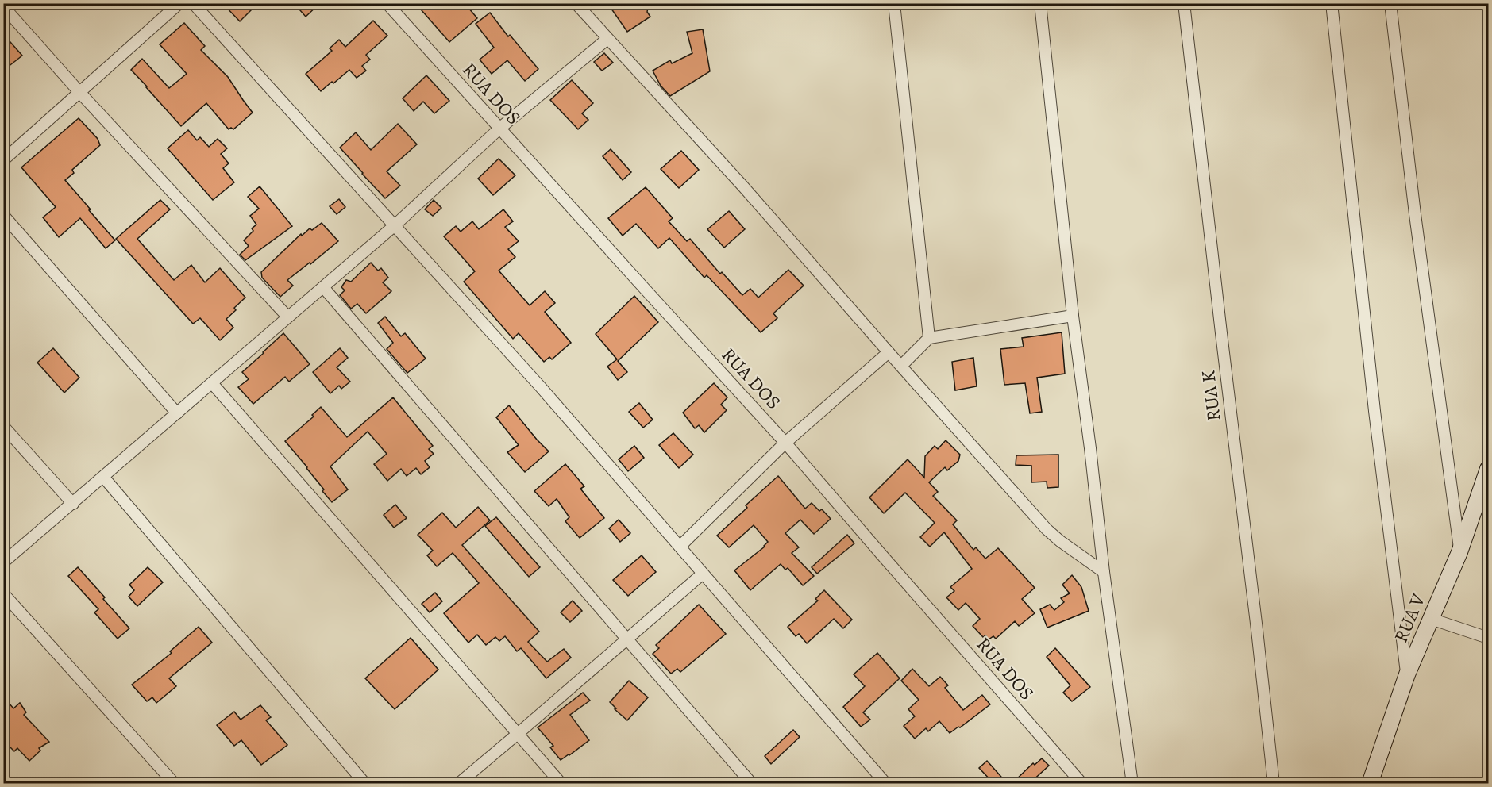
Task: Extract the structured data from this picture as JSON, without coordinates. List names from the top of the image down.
{
  "streets": {
    "street": ["RUA DOS", "RUA K", "RUA V"]
  }
}
